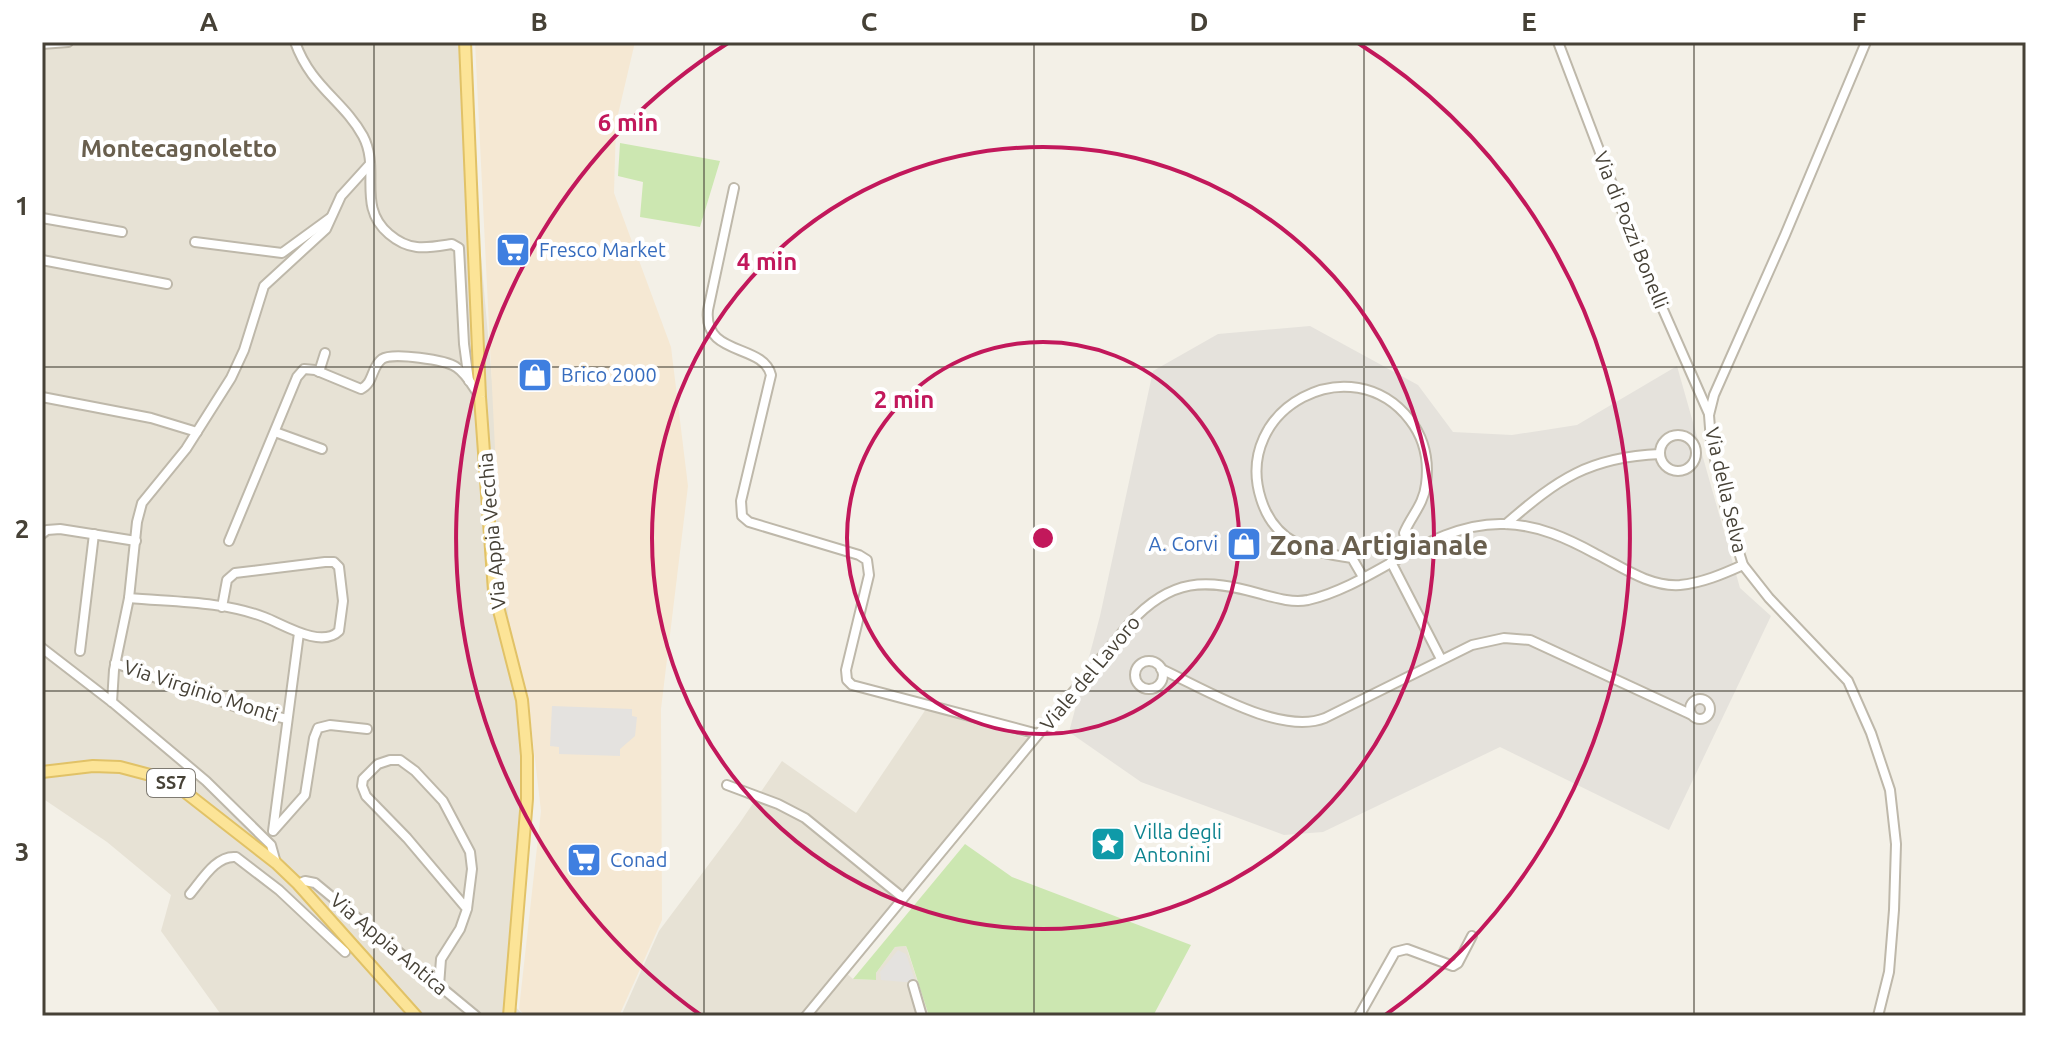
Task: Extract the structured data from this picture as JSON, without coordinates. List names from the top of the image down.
{
  "streets": {
    "main road": ["Via Appia Vecchia", "SS7"],
    "street": [
      "Via di Pozzi Bonelli",
      "Via della Selva",
      "Viale del Lavoro",
      "Via Virginio Monti",
      "Via Appia Antica"
    ]
  },
  "crossings": [
    ["Via di Pozzi Bonelli", "Via della Selva"],
    ["Via della Selva", "Viale del Lavoro"],
    ["SS7", "Via Appia Antica"]
  ],
  "districts": ["Montecagnoletto", "Zona Artigianale"],
  "places": {
    "supermarket": ["Fresco Market", "Conad"],
    "shop": ["Brico 2000", "A. Corvi"],
    "place": ["Villa degli Antonini"]
  },
  "grid": {
    "columns": [
      "A",
      "B",
      "C",
      "D",
      "E",
      "F"
    ],
    "rows": ["1", "2", "3"]
  },
  "rings": ["6 min", "4 min", "2 min"]
}
